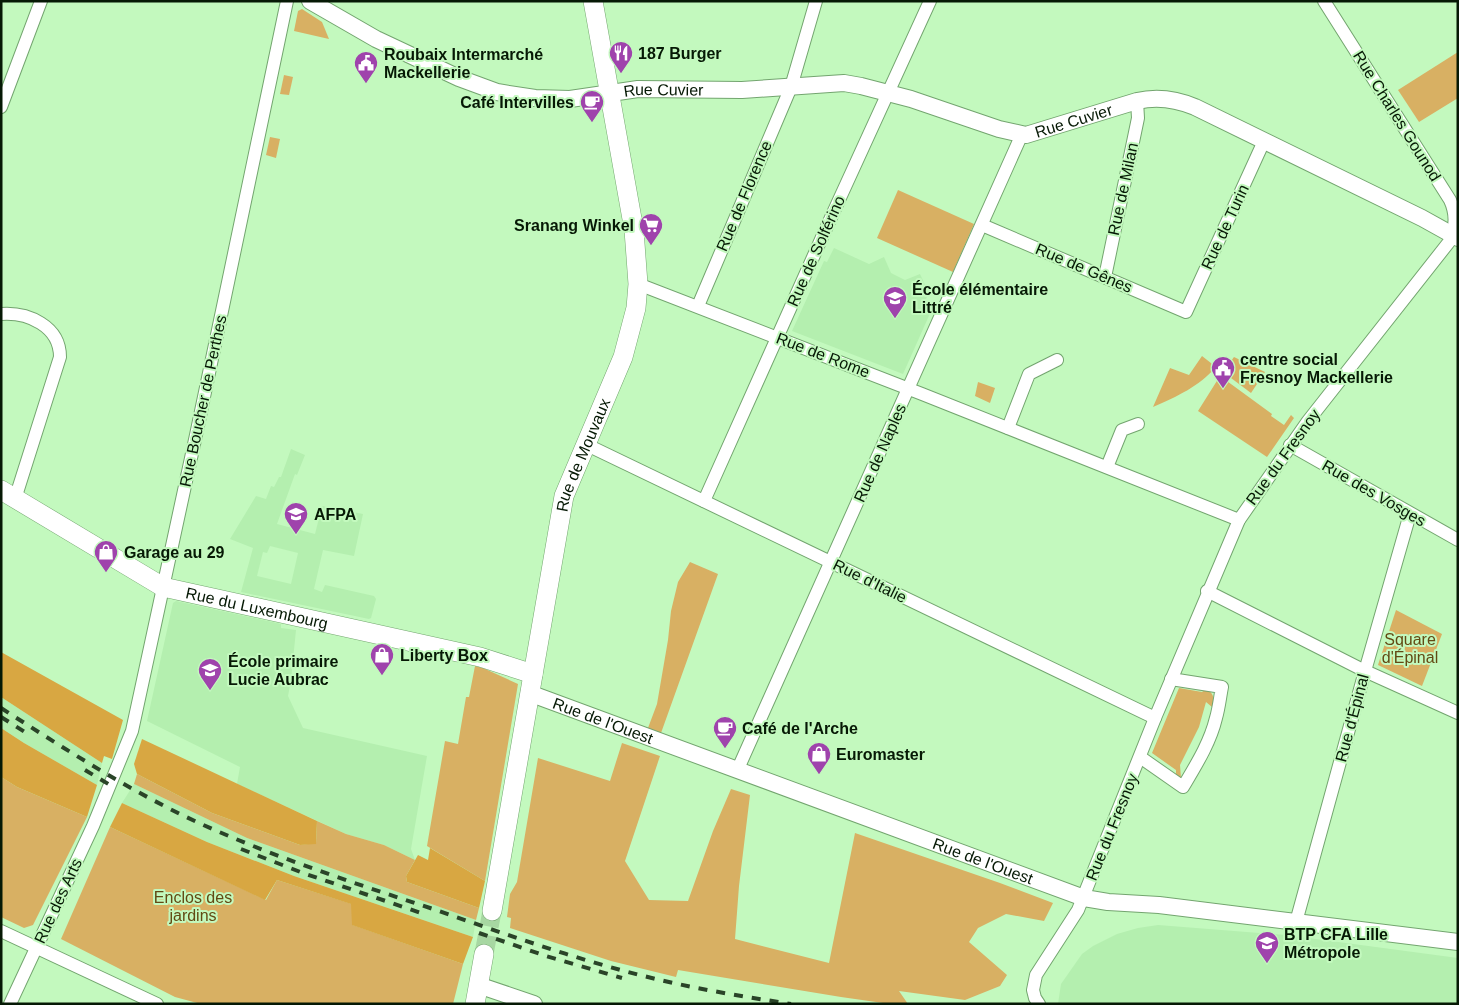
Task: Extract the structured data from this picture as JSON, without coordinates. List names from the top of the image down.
{
  "streets": {
    "main road": ["Rue de Mouvaux", "Rue du Luxembourg"],
    "street": [
      "Rue Cuvier",
      "Rue Charles Gounod",
      "Rue de Milan",
      "Rue de Florence",
      "Rue de Turin",
      "Rue de Solférino",
      "Rue de Gênes",
      "Rue de Rome",
      "Rue Boucher de Perthes",
      "Rue de Naples",
      "Rue du Fresnoy",
      "Rue des Vosges",
      "Rue d'Italie",
      "Rue d'Épinal",
      "Rue de l'Ouest",
      "Rue des Arts"
    ]
  },
  "crossings": [
    ["Rue Cuvier", "Rue Charles Gounod"],
    ["Rue Cuvier", "Rue de Milan"],
    ["Rue Cuvier", "Rue de Florence"],
    ["Rue Cuvier", "Rue de Turin"],
    ["Rue Cuvier", "Rue de Solférino"],
    ["Rue Cuvier", "Rue de Naples"],
    ["Rue Cuvier", "Rue de Mouvaux"],
    ["Rue Cuvier", "Rue du Fresnoy"],
    ["Rue Charles Gounod", "Rue du Fresnoy"],
    ["Rue de Milan", "Rue de Gênes"],
    ["Rue de Florence", "Rue de Rome"],
    ["Rue de Turin", "Rue de Gênes"],
    ["Rue de Solférino", "Rue de Rome"],
    ["Rue de Solférino", "Rue d'Italie"],
    ["Rue de Gênes", "Rue de Naples"],
    ["Rue de Rome", "Rue de Naples"],
    ["Rue de Rome", "Rue de Mouvaux"],
    ["Rue de Rome", "Rue du Fresnoy"],
    ["Rue Boucher de Perthes", "Rue du Luxembourg"],
    ["Rue Boucher de Perthes", "Rue des Arts"],
    ["Rue de Naples", "Rue d'Italie"],
    ["Rue de Naples", "Rue de l'Ouest"],
    ["Rue de Mouvaux", "Rue d'Italie"],
    ["Rue de Mouvaux", "Rue du Luxembourg"],
    ["Rue de Mouvaux", "Rue de l'Ouest"],
    ["Rue du Fresnoy", "Rue des Vosges"],
    ["Rue du Fresnoy", "Rue d'Italie"],
    ["Rue du Fresnoy", "Rue de l'Ouest"],
    ["Rue des Vosges", "Rue d'Épinal"],
    ["Rue d'Épinal", "Rue de l'Ouest"]
  ],
  "parks": ["Square d'Épinal", "Enclos des jardins"],
  "places": {
    "restaurant": ["187 Burger"],
    "public building": ["Roubaix Intermarché Mackellerie", "centre social Fresnoy Mackellerie"],
    "cafe": ["Café Intervilles", "Café de l'Arche"],
    "supermarket": ["Sranang Winkel"],
    "school or university": [
      "École élémentaire Littré",
      "AFPA",
      "École primaire Lucie Aubrac",
      "BTP CFA Lille Métropole"
    ],
    "shop": ["Garage au 29", "Liberty Box", "Euromaster"]
  }
}
